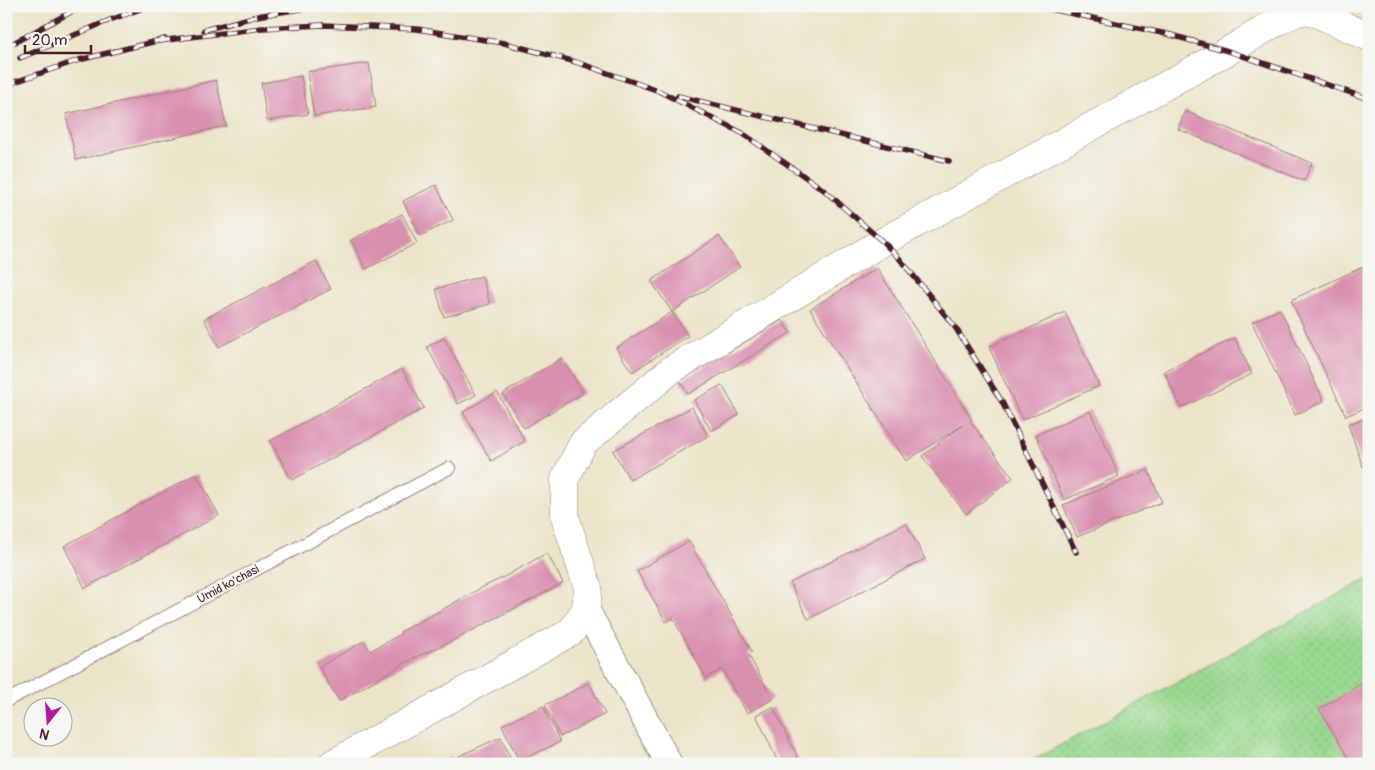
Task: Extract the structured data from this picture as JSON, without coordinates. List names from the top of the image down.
{
  "streets": {
    "lane": ["Umid ko'chasi"]
  },
  "scale_bar": "20 m",
  "north": "bottom"
}
